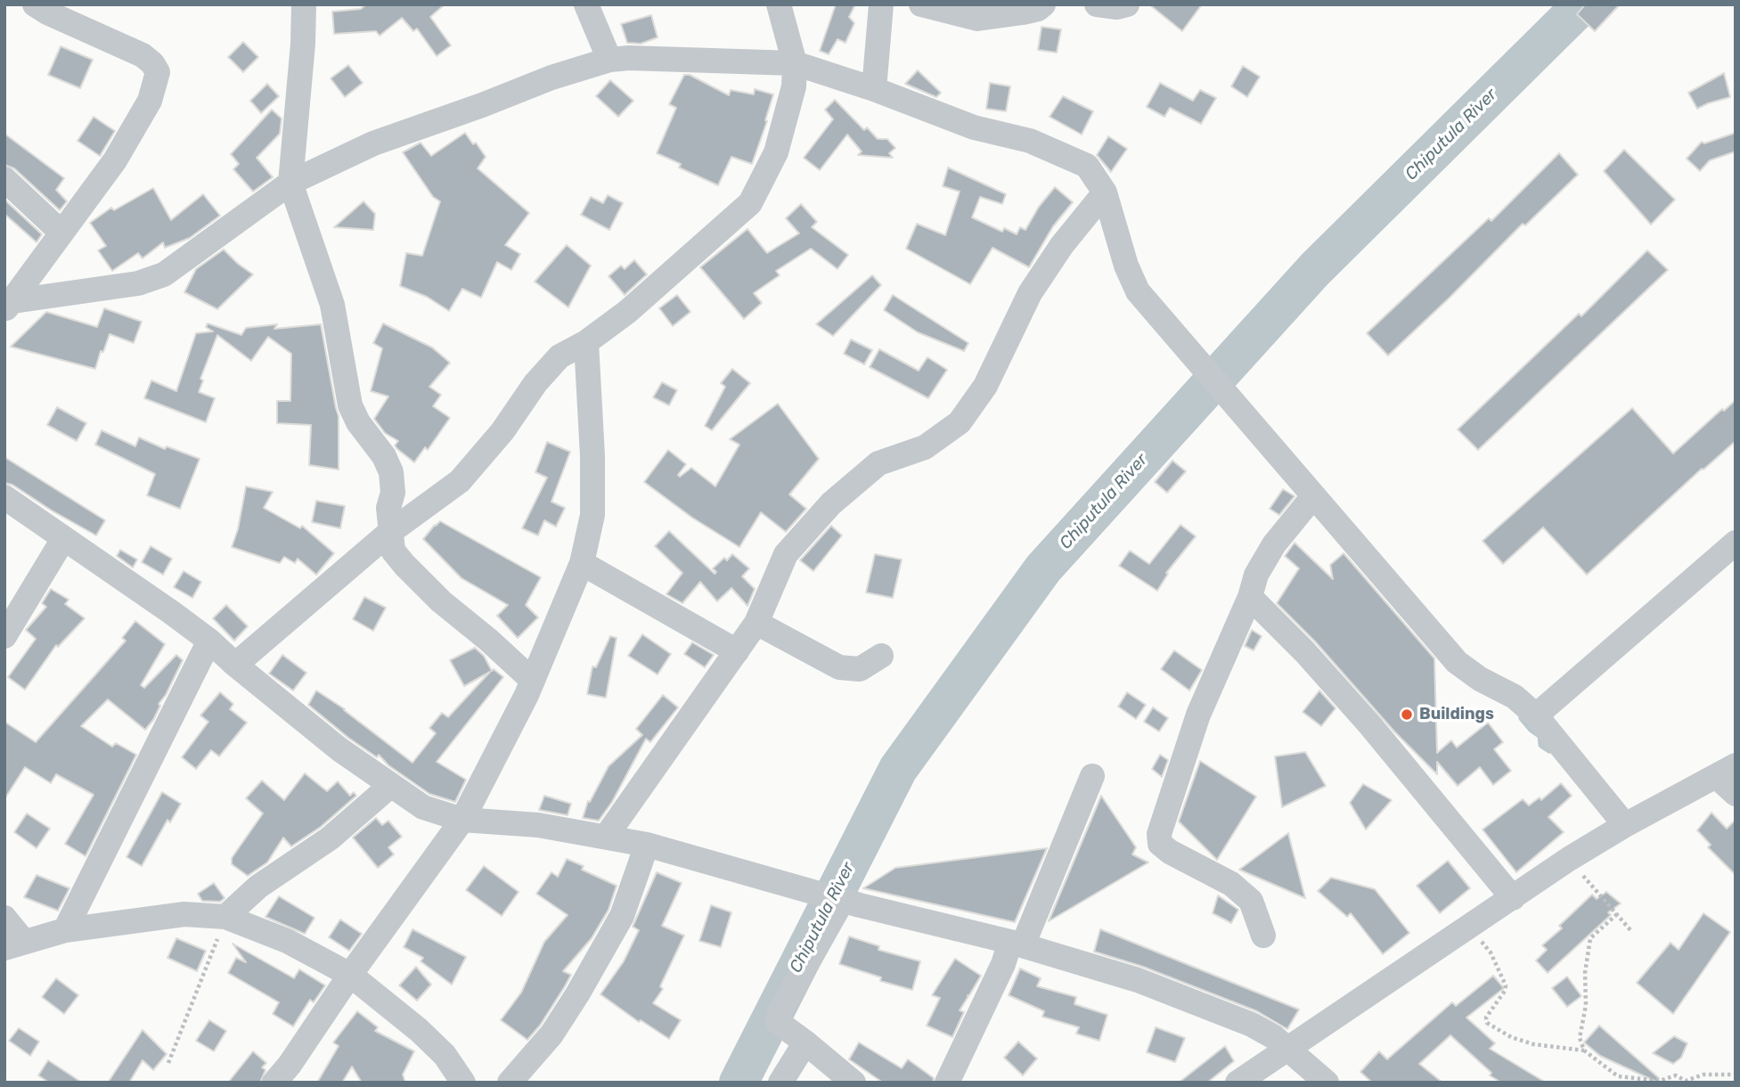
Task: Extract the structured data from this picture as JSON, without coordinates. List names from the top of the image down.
{
  "water": ["Chiputula River"],
  "places": ["Buildings"]
}
